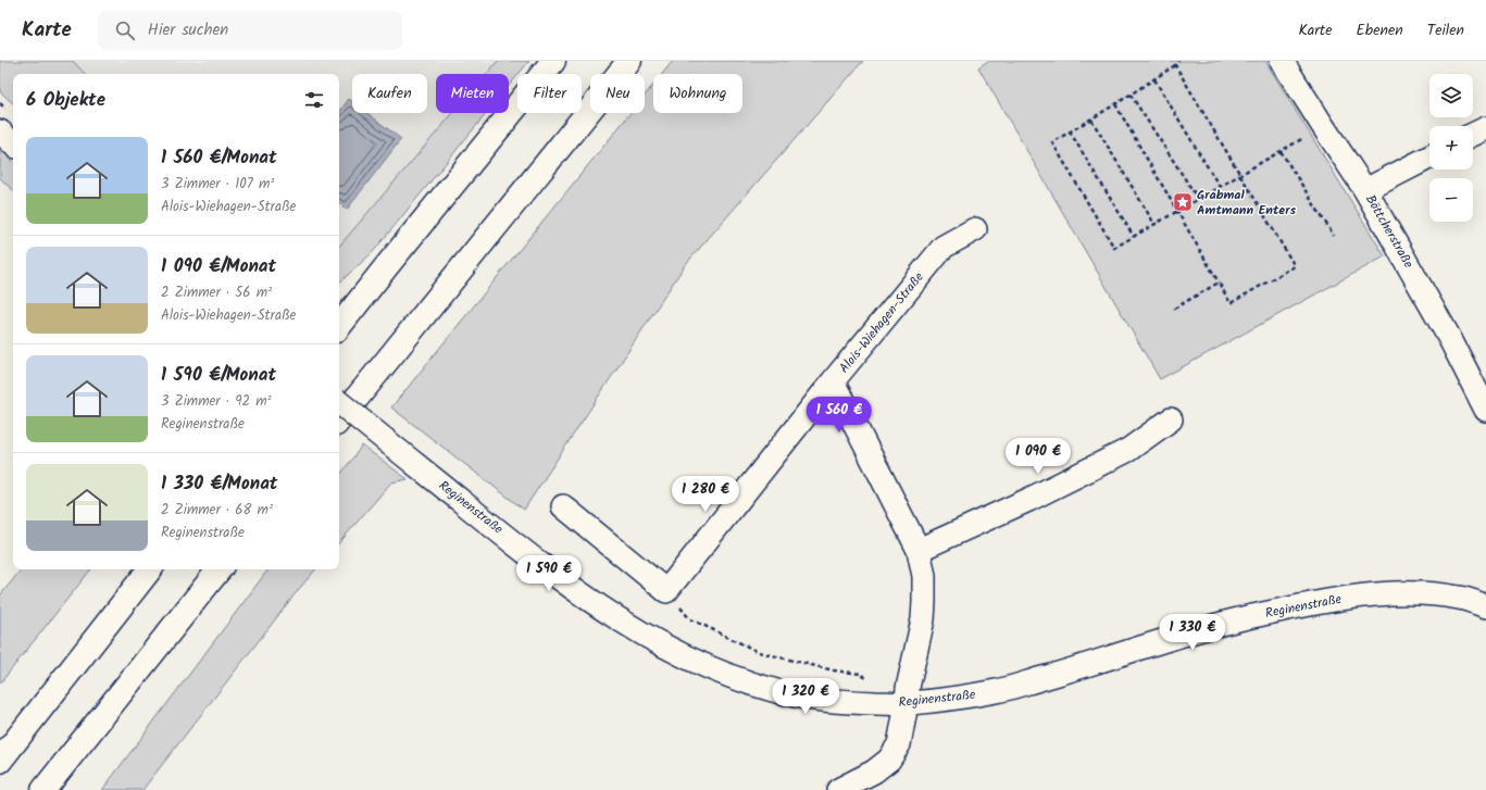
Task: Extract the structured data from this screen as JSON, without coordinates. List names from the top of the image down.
{
  "streets": {
    "street": ["Böttcherstraße", "Alois-Wiehagen-Straße", "Reginenstraße"]
  },
  "crossings": [
    ["Alois-Wiehagen-Straße", "Reginenstraße"]
  ],
  "places": {
    "place": ["Grabmal Amtmann Enters"]
  },
  "page": {
    "header": "Karte",
    "search": "Hier suchen",
    "nav": ["Karte", "Ebenen", "Teilen"],
    "map_buttons": ["+", "−"],
    "chip": [
      "Kaufen",
      "Mieten",
      "Filter",
      "Neu",
      "Wohnung"
    ],
    "heading": "6 Objekte",
    "list": [
      {
        "name": "1 560 €/Monat",
        "note": "3 Zimmer · 107 m² · Alois-Wiehagen-Straße"
      },
      {
        "name": "1 090 €/Monat",
        "note": "2 Zimmer · 56 m² · Alois-Wiehagen-Straße"
      },
      {
        "name": "1 590 €/Monat",
        "note": "3 Zimmer · 92 m² · Reginenstraße"
      },
      {
        "name": "1 330 €/Monat",
        "note": "2 Zimmer · 68 m² · Reginenstraße"
      }
    ],
    "price": [
      "1 560 €",
      "1 090 €",
      "1 280 €",
      "1 590 €",
      "1 330 €",
      "1 320 €"
    ]
  }
}
